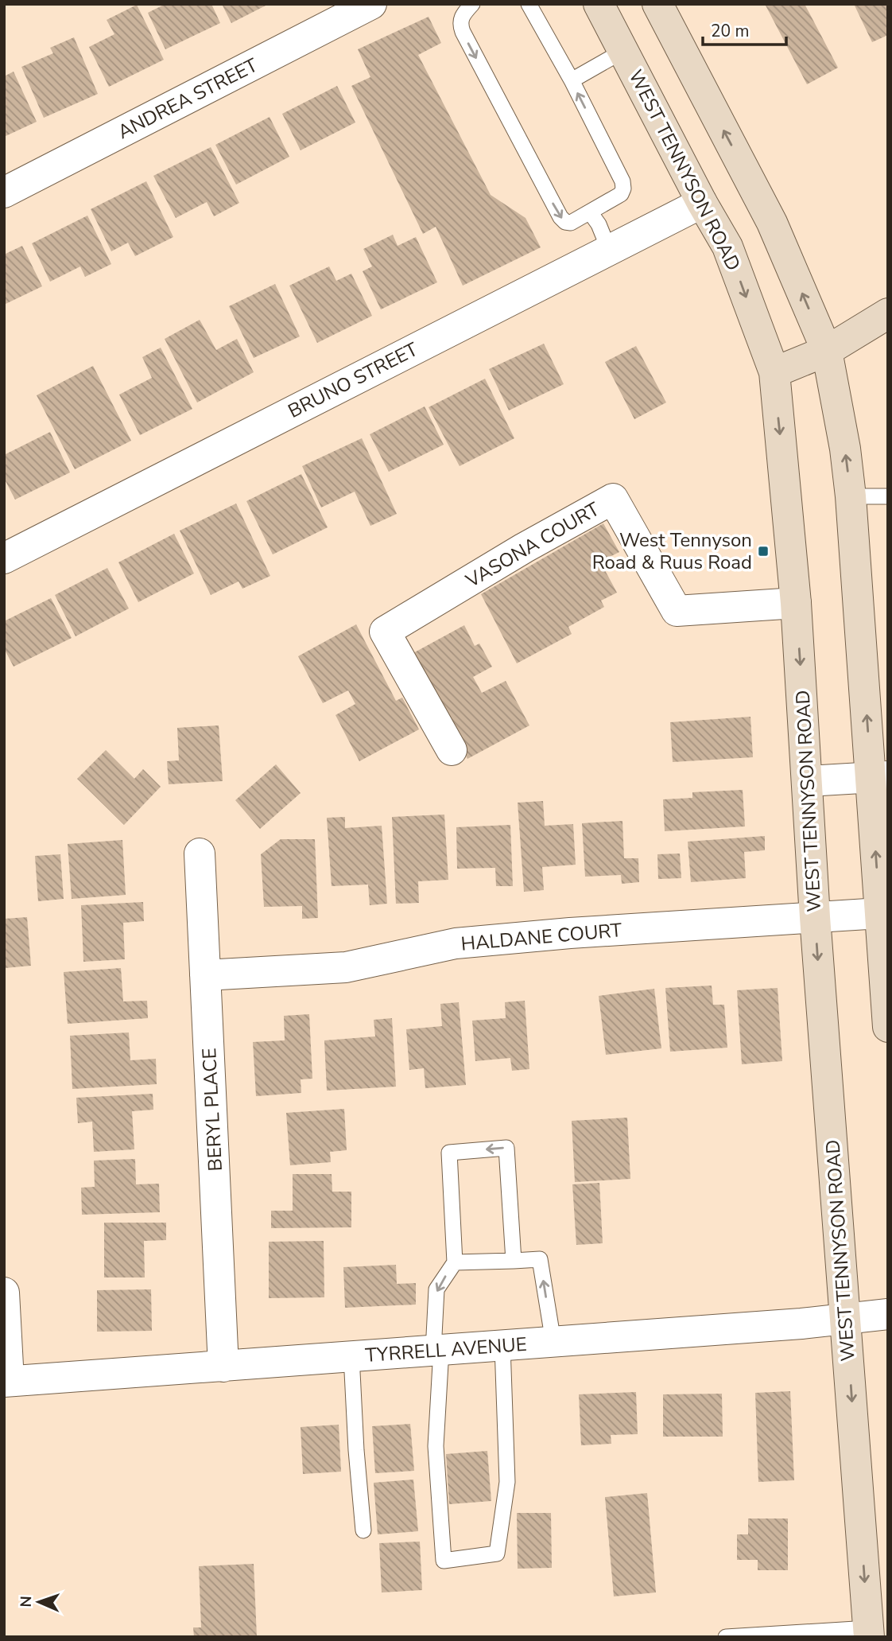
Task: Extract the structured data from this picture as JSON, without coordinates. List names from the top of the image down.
{
  "streets": {
    "main road": ["WEST TENNYSON ROAD"],
    "street": [
      "ANDREA STREET",
      "BRUNO STREET",
      "VASONA COURT",
      "HALDANE COURT",
      "BERYL PLACE",
      "TYRRELL AVENUE"
    ]
  },
  "crossings": [
    ["WEST TENNYSON ROAD", "BRUNO STREET"],
    ["WEST TENNYSON ROAD", "VASONA COURT"],
    ["WEST TENNYSON ROAD", "HALDANE COURT"],
    ["WEST TENNYSON ROAD", "TYRRELL AVENUE"],
    ["HALDANE COURT", "BERYL PLACE"],
    ["BERYL PLACE", "TYRRELL AVENUE"]
  ],
  "places": {
    "transit": ["West Tennyson Road & Ruus Road"]
  },
  "scale_bar": "20 m",
  "north": "left"
}
